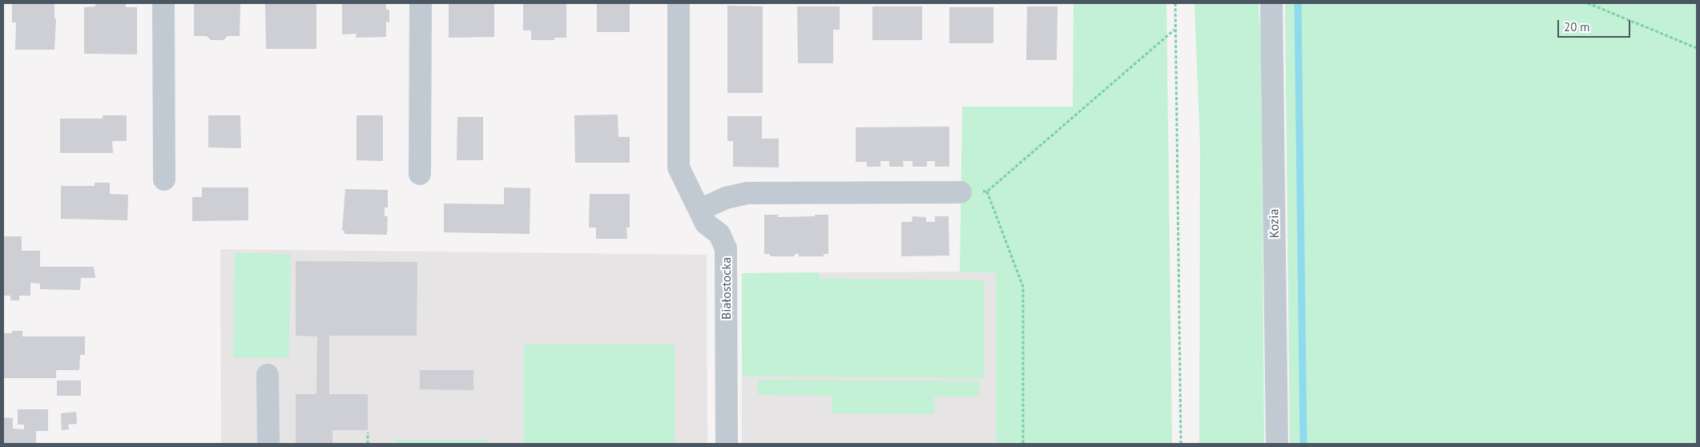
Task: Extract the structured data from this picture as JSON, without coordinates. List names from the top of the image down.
{
  "streets": {
    "street": ["Kozia", "Białostocka"]
  },
  "scale_bar": "20 m"
}
